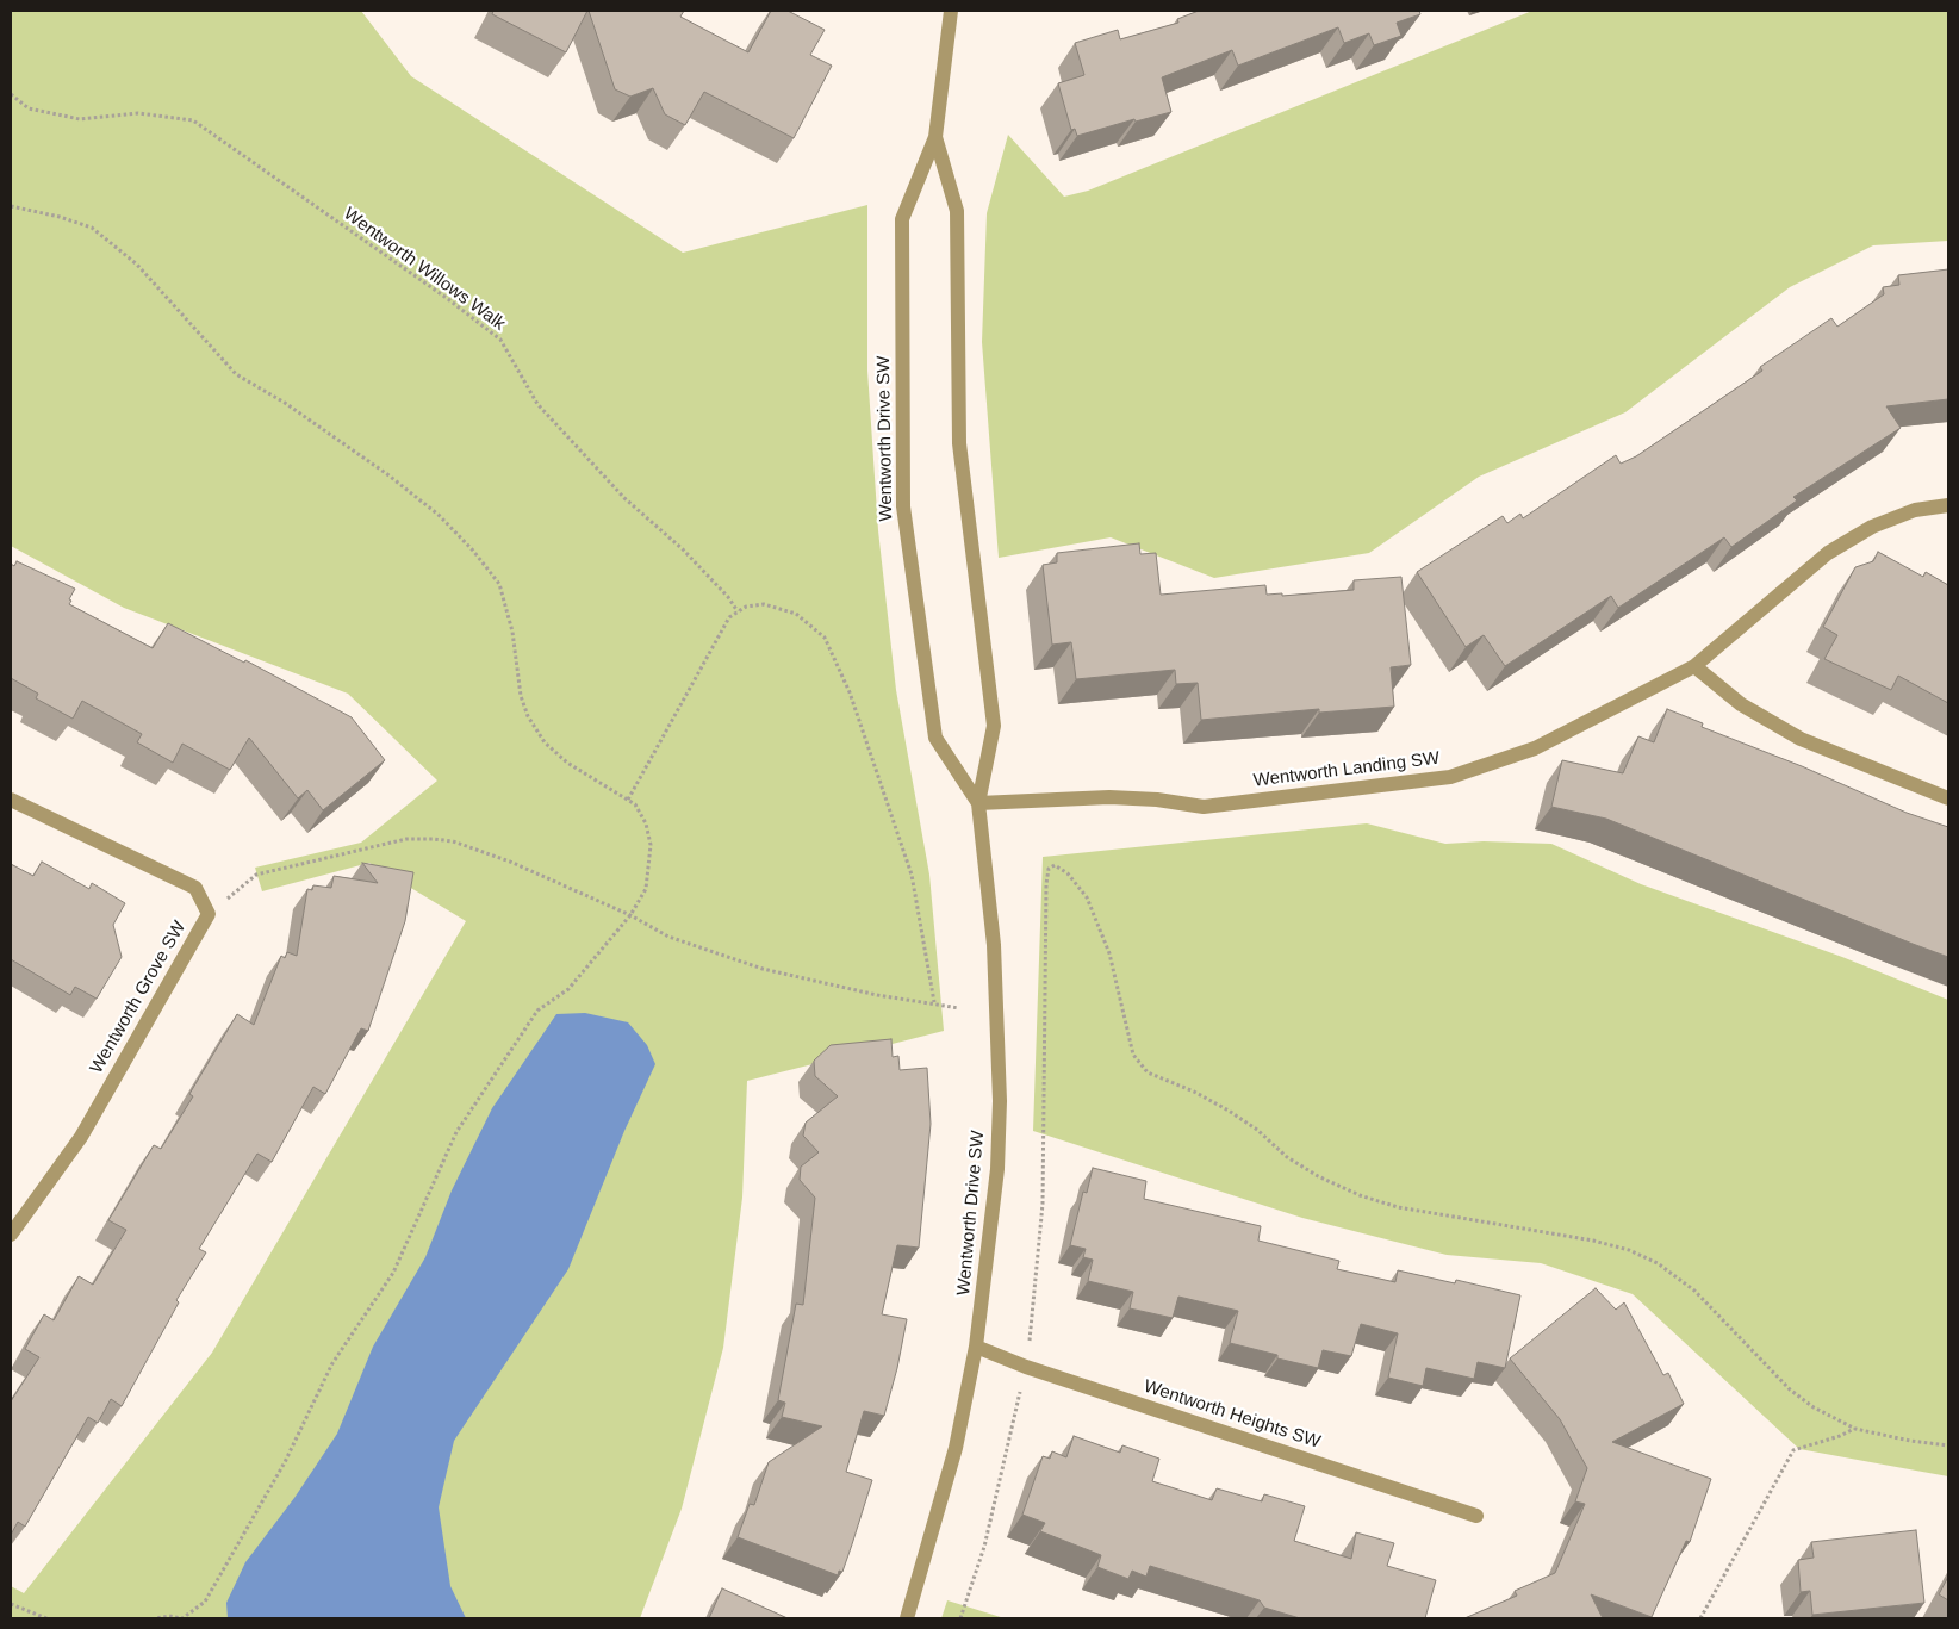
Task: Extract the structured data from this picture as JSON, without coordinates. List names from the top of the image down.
{
  "streets": {
    "street": [
      "Wentworth Drive SW",
      "Wentworth Landing SW",
      "Wentworth Grove SW",
      "Wentworth Heights SW"
    ],
    "path": ["Wentworth Willows Walk"]
  },
  "crossings": [
    ["Wentworth Drive SW", "Wentworth Landing SW"],
    ["Wentworth Drive SW", "Wentworth Heights SW"]
  ]
}
